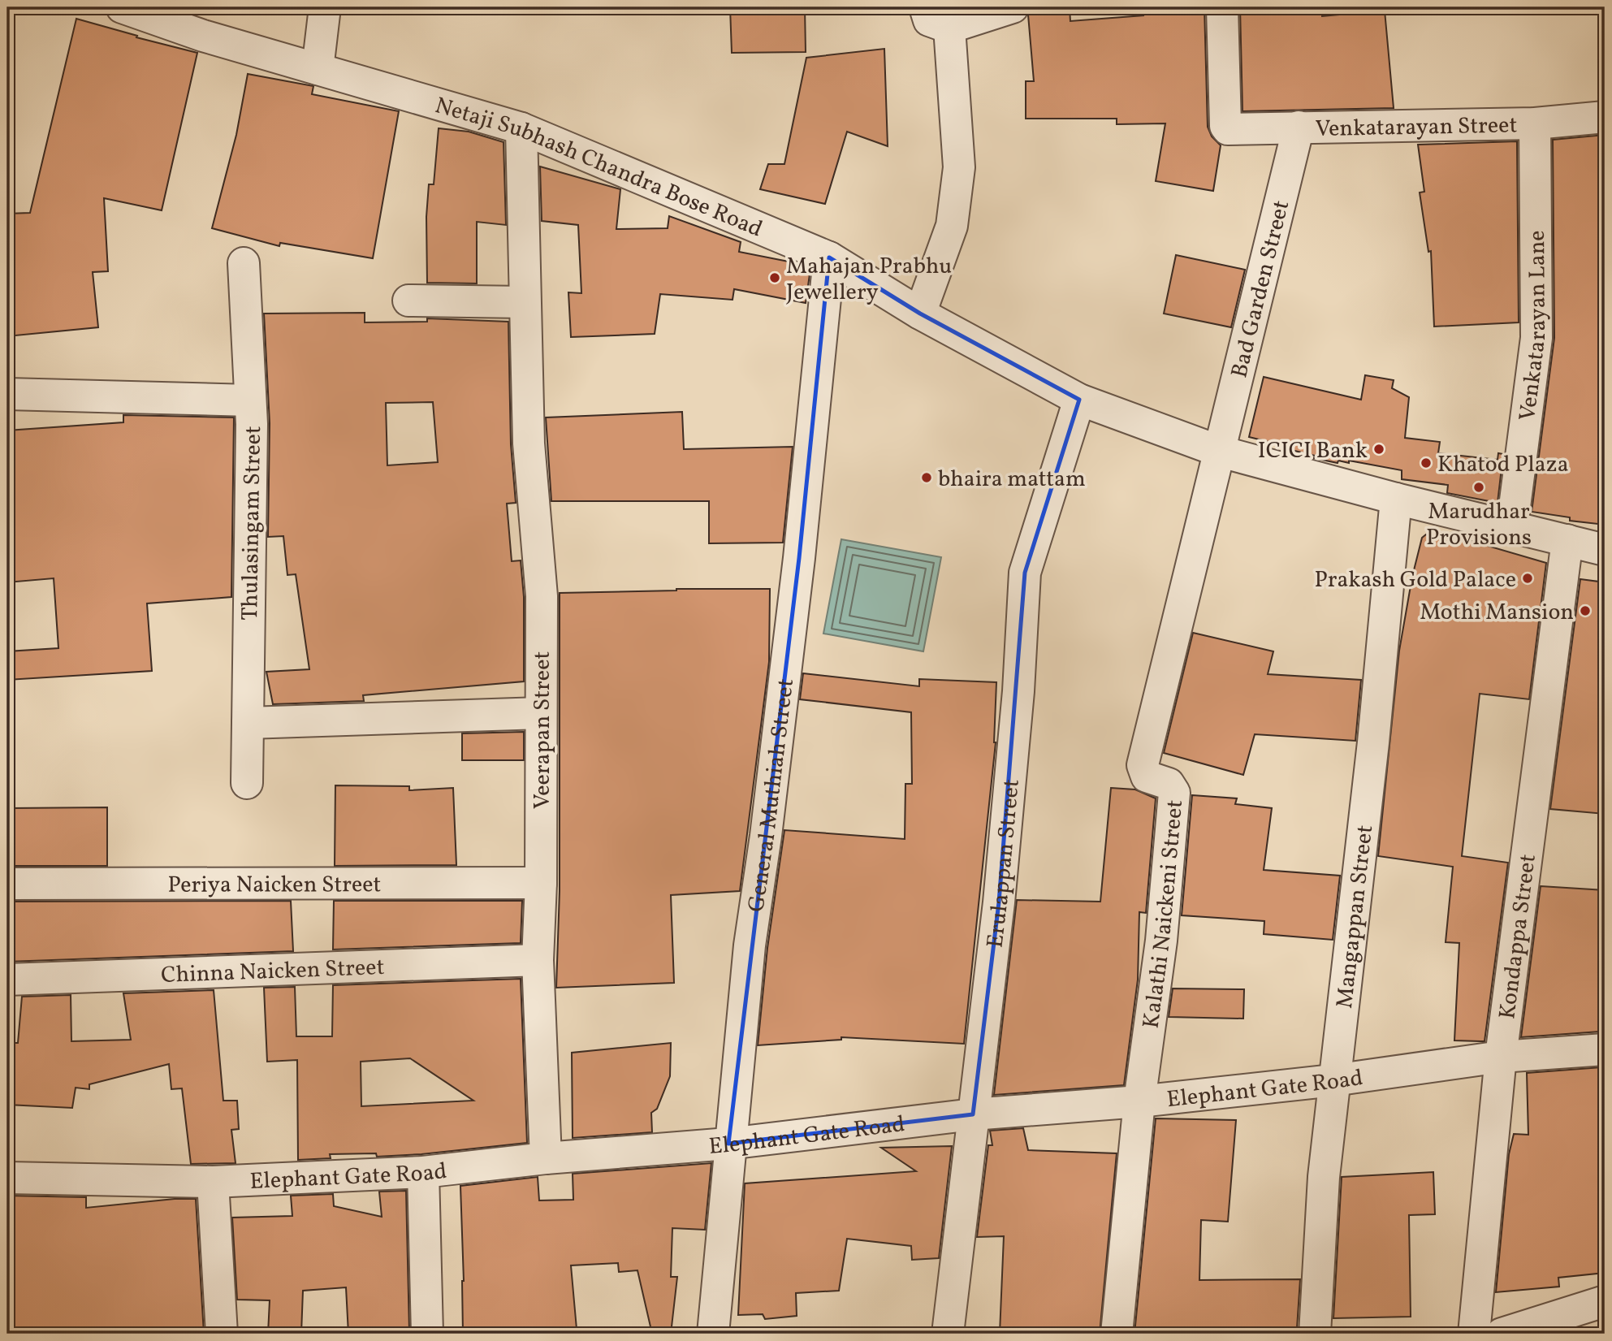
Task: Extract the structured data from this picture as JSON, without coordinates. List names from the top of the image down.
{
  "streets": {
    "street": [
      "Venkatarayan Street",
      "Netaji Subhash Chandra Bose Road",
      "Bad Garden Street",
      "Venkatarayan Lane",
      "Thulasingam Street",
      "Veerapan Street",
      "General Muthiah Street",
      "Erulappan Street",
      "Periya Naicken Street",
      "Kalathi Naickeni Street",
      "Mangappan Street",
      "Kondappa Street",
      "Chinna Naicken Street",
      "Elephant Gate Road"
    ]
  },
  "crossings": [
    ["Venkatarayan Street", "Bad Garden Street"],
    ["Venkatarayan Street", "Venkatarayan Lane"],
    ["Netaji Subhash Chandra Bose Road", "Bad Garden Street"],
    ["Netaji Subhash Chandra Bose Road", "Venkatarayan Lane"],
    ["Netaji Subhash Chandra Bose Road", "Veerapan Street"],
    ["Netaji Subhash Chandra Bose Road", "General Muthiah Street"],
    ["Netaji Subhash Chandra Bose Road", "Erulappan Street"],
    ["Netaji Subhash Chandra Bose Road", "Kalathi Naickeni Street"],
    ["Netaji Subhash Chandra Bose Road", "Mangappan Street"],
    ["Netaji Subhash Chandra Bose Road", "Kondappa Street"],
    ["Bad Garden Street", "Kalathi Naickeni Street"],
    ["Veerapan Street", "Periya Naicken Street"],
    ["Veerapan Street", "Chinna Naicken Street"],
    ["Veerapan Street", "Elephant Gate Road"],
    ["General Muthiah Street", "Elephant Gate Road"],
    ["Erulappan Street", "Elephant Gate Road"],
    ["Kalathi Naickeni Street", "Elephant Gate Road"],
    ["Mangappan Street", "Elephant Gate Road"],
    ["Kondappa Street", "Elephant Gate Road"]
  ],
  "places": [
    "Mahajan Prabhu Jewellery",
    "ICICI Bank",
    "Khatod Plaza",
    "bhaira mattam",
    "Marudhar Provisions",
    "Prakash Gold Palace",
    "Mothi Mansion"
  ]
}
